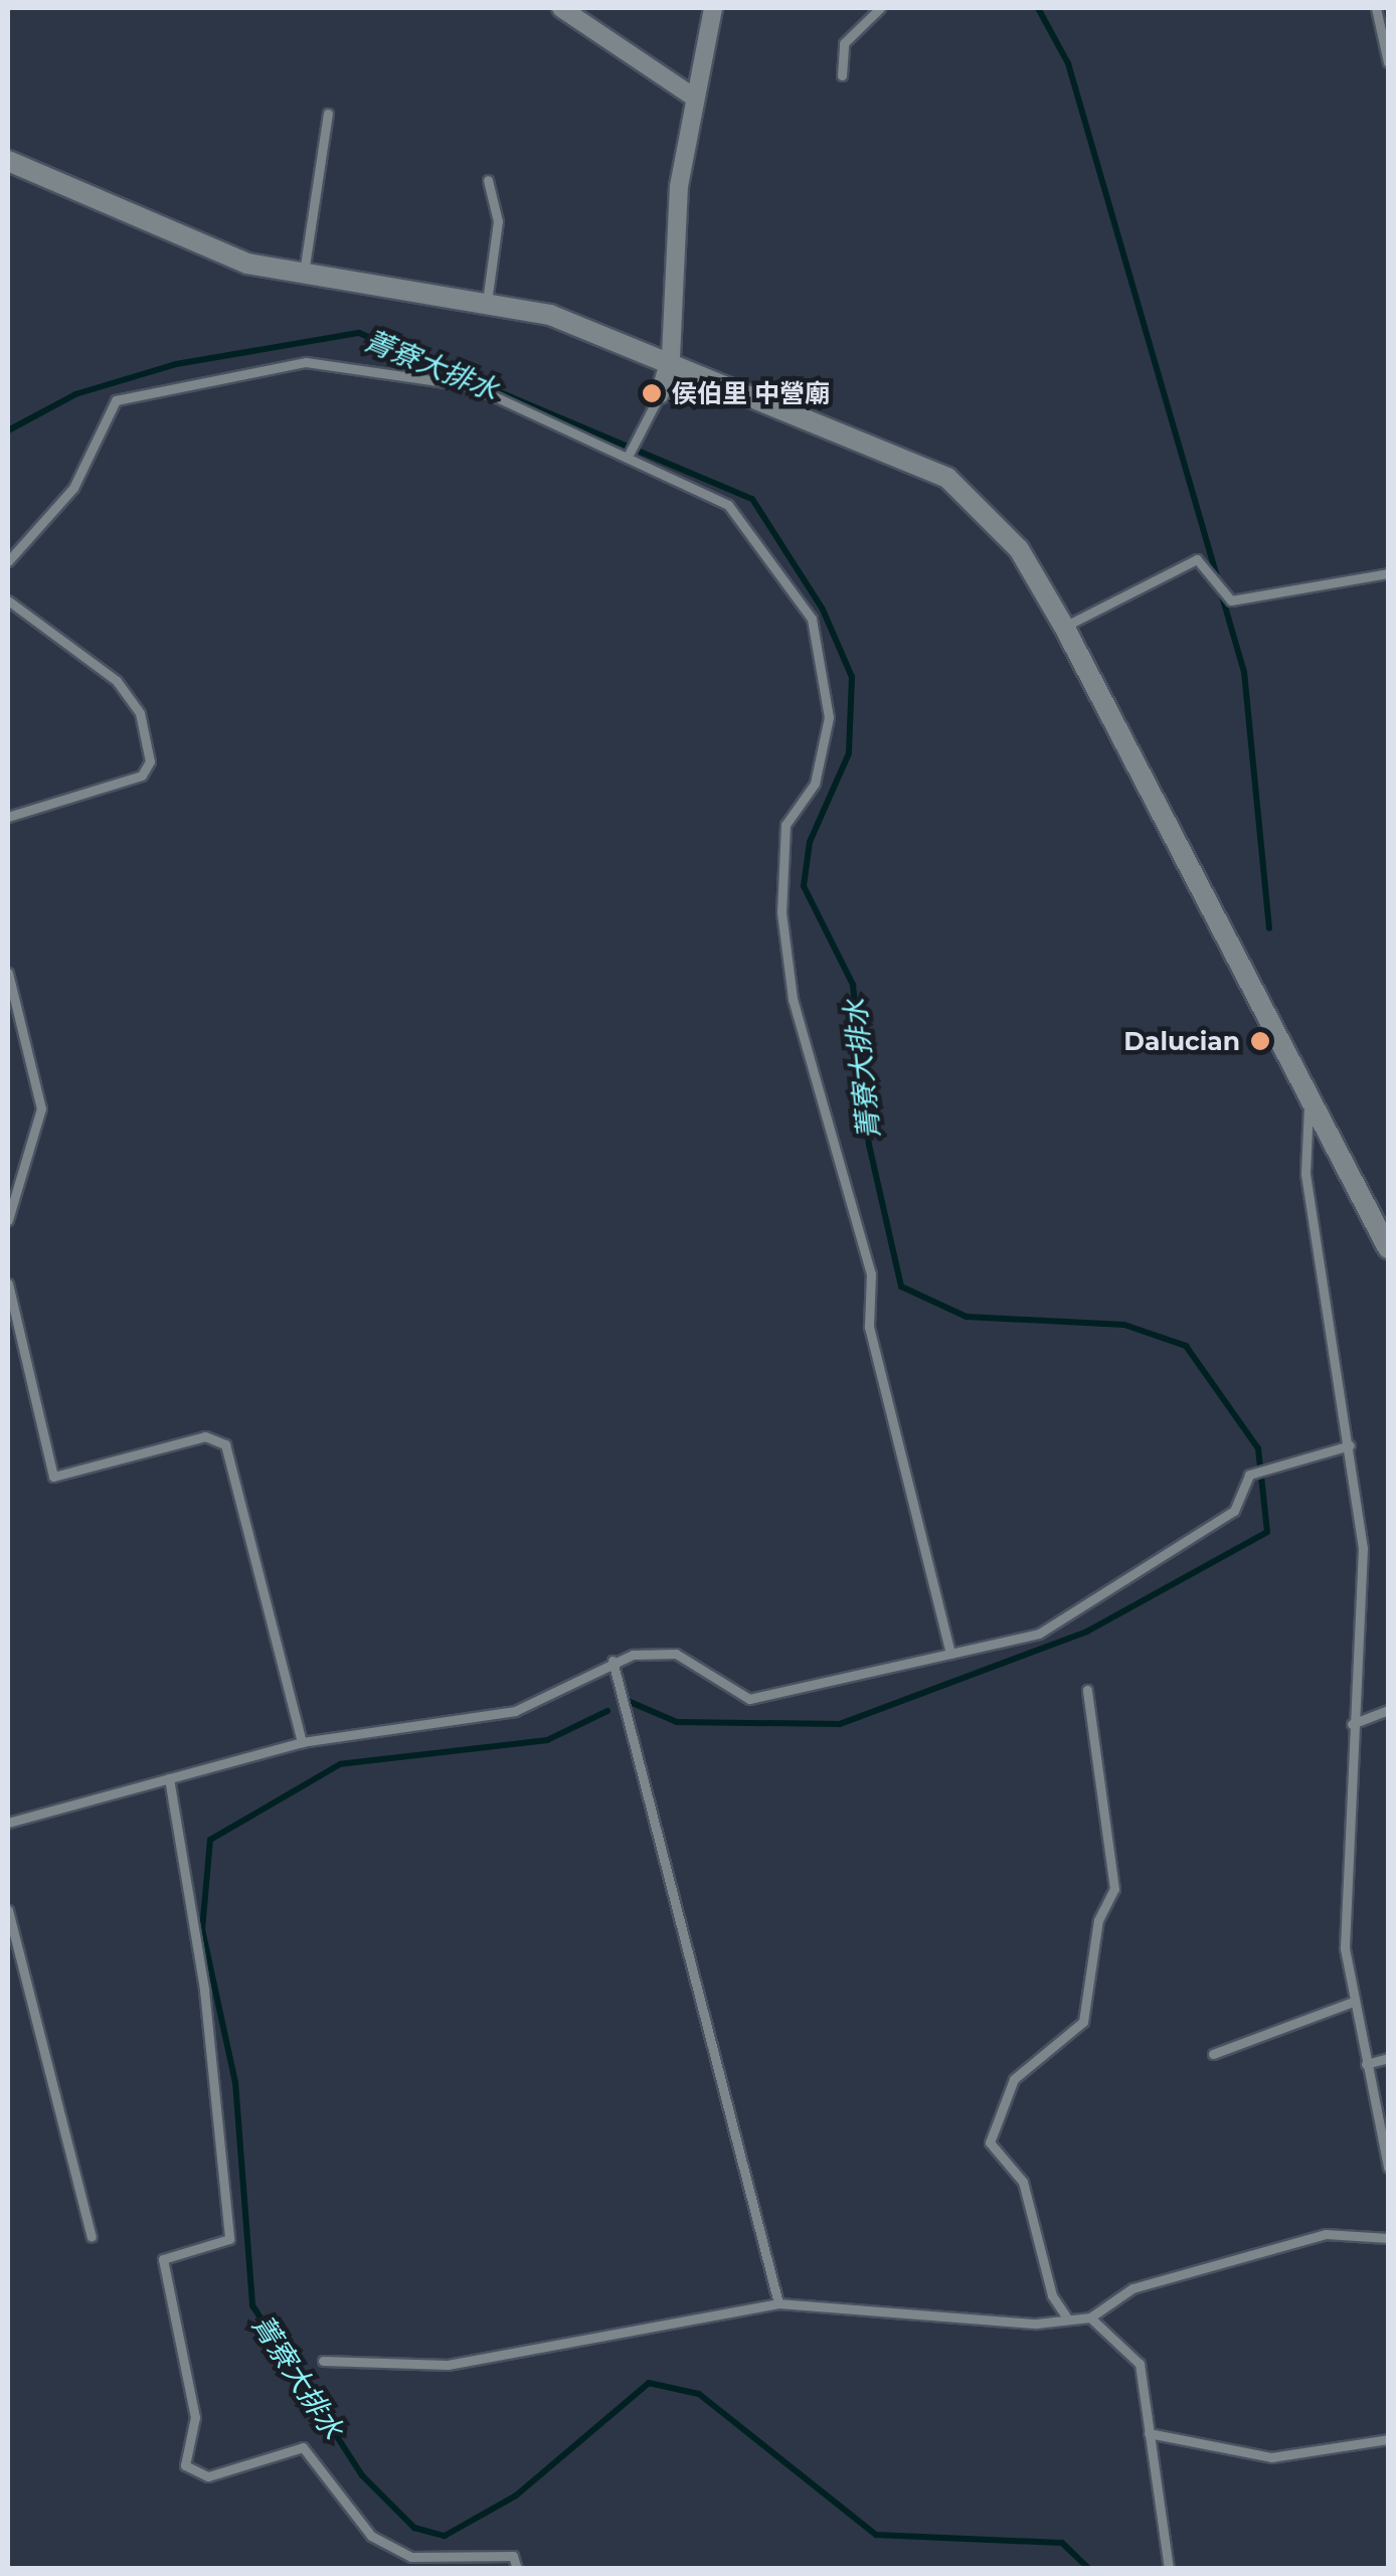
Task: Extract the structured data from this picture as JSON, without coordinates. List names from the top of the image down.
{
  "water": ["菁寮大排水"],
  "places": ["侯伯里 中營廟", "Dalucian"]
}
